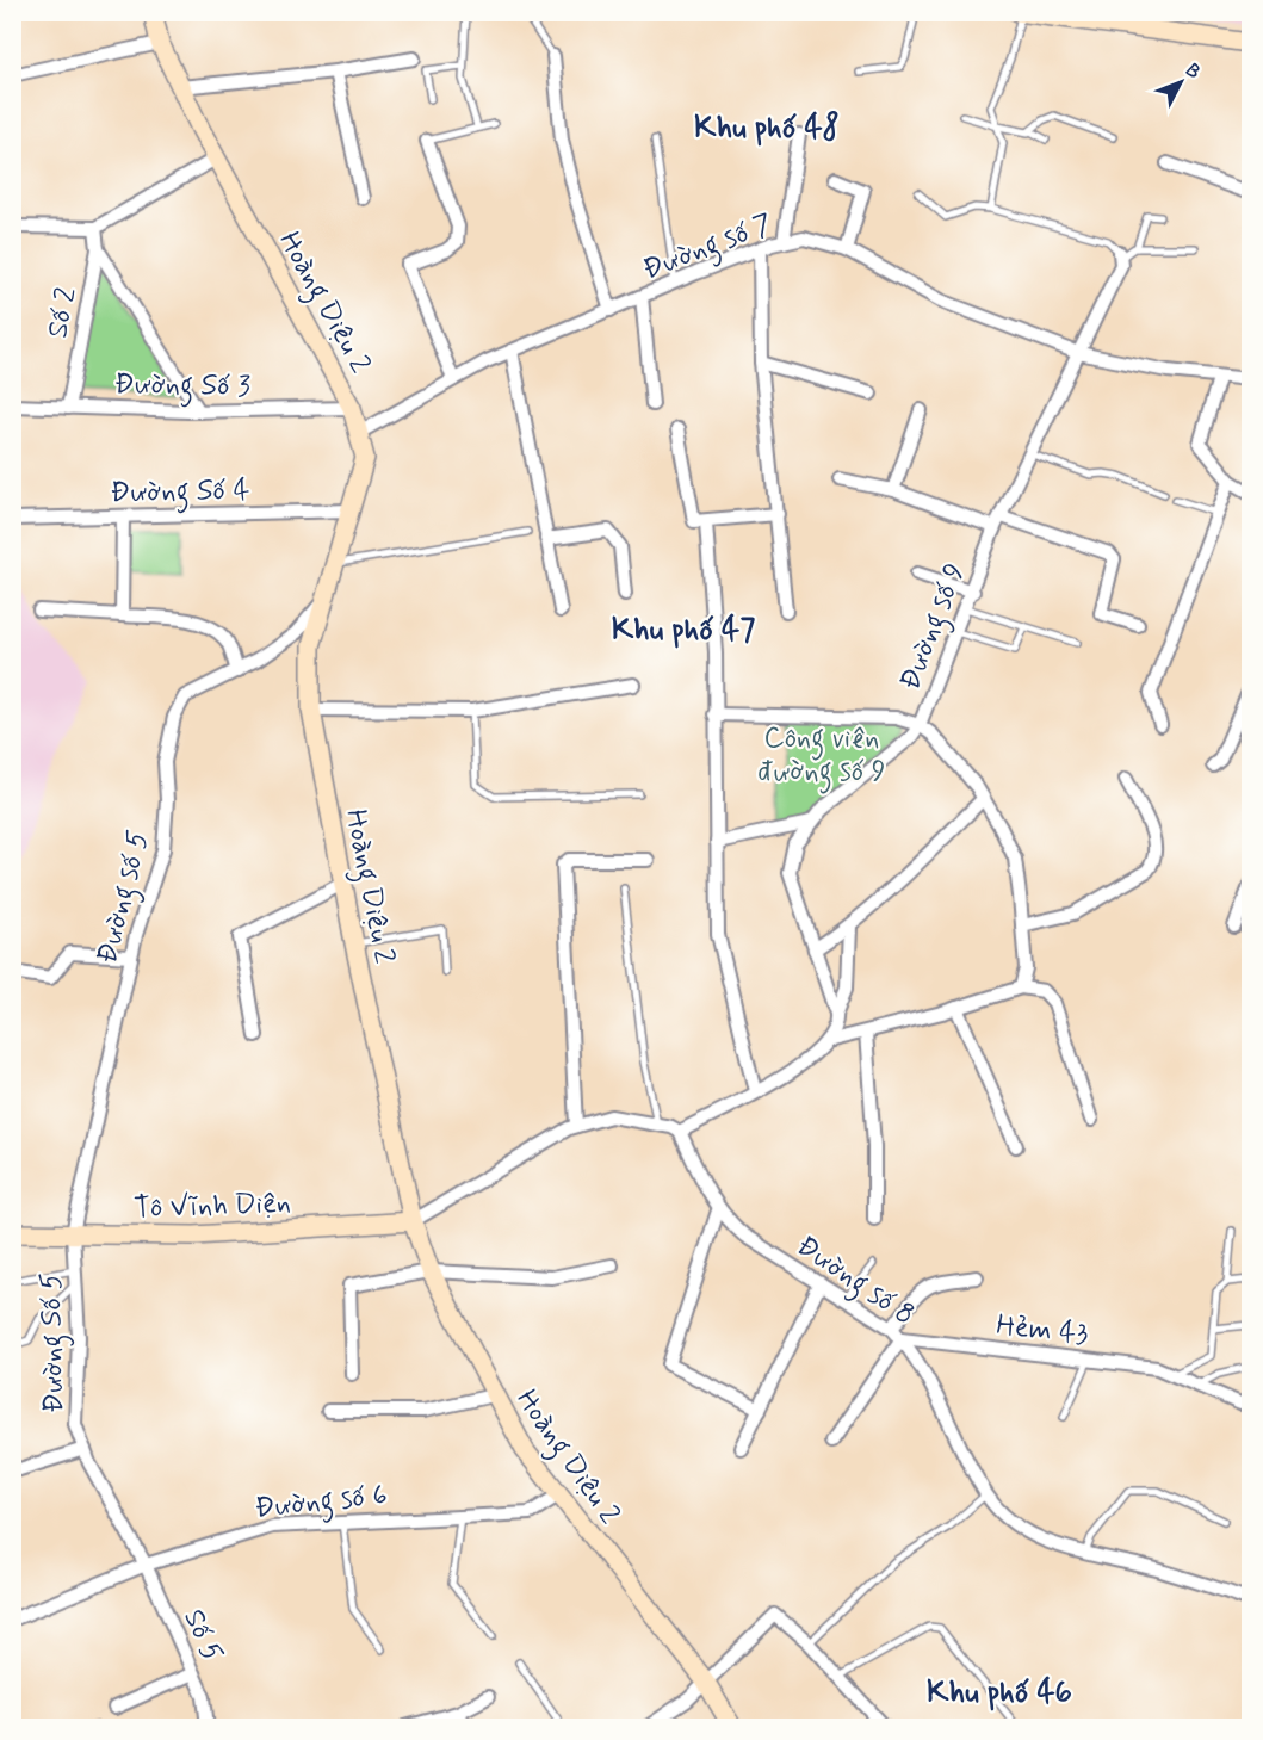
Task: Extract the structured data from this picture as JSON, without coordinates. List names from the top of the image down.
{
  "streets": {
    "street": [
      "Đường số 7",
      "Hoàng Diệu 2",
      "Số 2",
      "Đường Số 3",
      "Đường Số 4",
      "Đường số 9",
      "Đường số 5",
      "Tô Vĩnh Diện",
      "Đường số 8",
      "Hẻm 43",
      "Đường Số 5",
      "Đường số 6",
      "Số 5"
    ]
  },
  "crossings": [
    ["Đường số 7", "Hoàng Diệu 2"],
    ["Đường số 7", "Đường số 9"],
    ["Hoàng Diệu 2", "Đường Số 3"],
    ["Hoàng Diệu 2", "Đường Số 4"],
    ["Hoàng Diệu 2", "Đường số 5"],
    ["Hoàng Diệu 2", "Tô Vĩnh Diện"],
    ["Hoàng Diệu 2", "Đường số 6"],
    ["Số 2", "Đường Số 3"],
    ["Đường số 5", "Tô Vĩnh Diện"],
    ["Đường số 5", "Đường Số 5"],
    ["Tô Vĩnh Diện", "Đường Số 5"],
    ["Đường số 8", "Hẻm 43"],
    ["Đường Số 5", "Đường số 6"],
    ["Đường Số 5", "Số 5"],
    ["Đường số 6", "Số 5"]
  ],
  "districts": ["Khu phố 48", "Khu phố 47", "Khu phố 46"],
  "parks": ["Công viên đường số 9"],
  "north": "top right"
}
